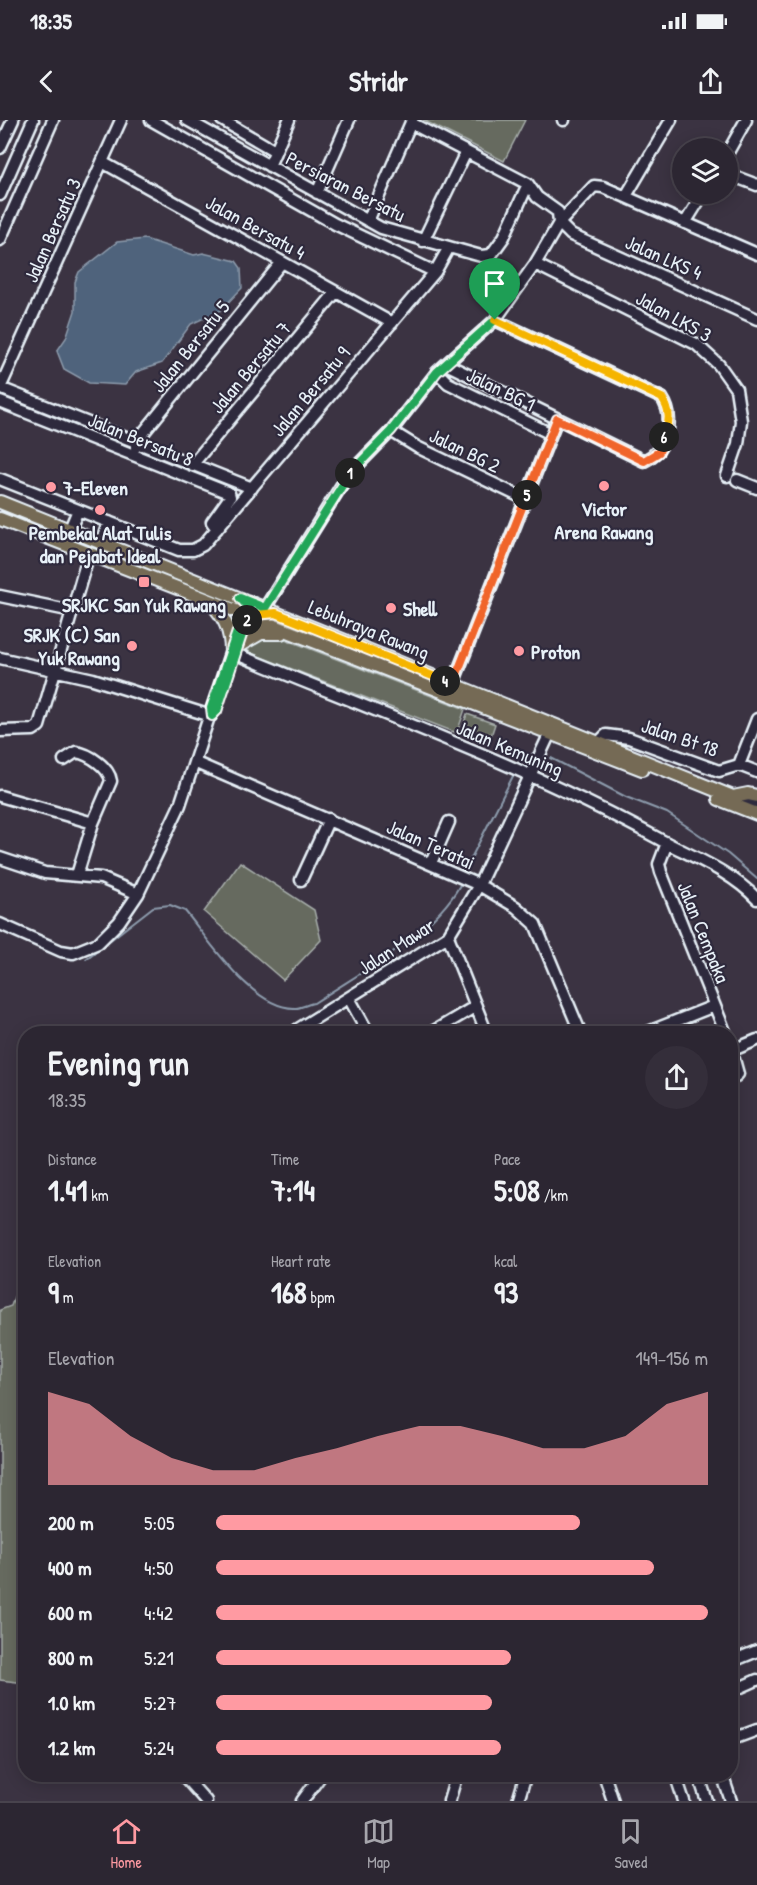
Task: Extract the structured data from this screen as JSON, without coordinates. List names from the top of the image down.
{
  "streets": {
    "main road": ["Lebuhraya Rawang"],
    "street": [
      "Persiaran Bersatu",
      "Jalan Bersatu 4",
      "Jalan Bersatu 3",
      "Jalan LKS 4",
      "Jalan LKS 3",
      "Jalan Bersatu 5",
      "Jalan Bersatu 7",
      "Jalan BG 1",
      "Jalan Bersatu 9",
      "Jalan Bersatu 8",
      "Jalan BG 2",
      "Jalan Bt 18",
      "Jalan Kemuning",
      "Jalan Teratai",
      "Jalan Cempaka",
      "Jalan Mawar"
    ]
  },
  "crossings": [
    ["Persiaran Bersatu", "Jalan LKS 4"],
    ["Persiaran Bersatu", "Jalan Bersatu 9"],
    ["Jalan Bersatu 4", "Jalan Bersatu 3"],
    ["Jalan Bersatu 4", "Jalan Bersatu 5"],
    ["Jalan Bersatu 4", "Jalan Bersatu 7"],
    ["Jalan Bersatu 4", "Jalan Bersatu 9"],
    ["Jalan Bersatu 9", "Jalan Bersatu 8"],
    ["Lebuhraya Rawang", "Jalan Bt 18"],
    ["Lebuhraya Rawang", "Jalan Mawar"],
    ["Jalan Kemuning", "Jalan Cempaka"],
    ["Jalan Kemuning", "Jalan Mawar"],
    ["Jalan Teratai", "Jalan Mawar"]
  ],
  "places": {
    "other": [
      "Victor Arena Rawang",
      "7-Eleven",
      "Pembekal Alat Tulis dan Pejabat Ideal",
      "Shell",
      "SRJK (C) San Yuk Rawang",
      "Proton"
    ],
    "transit": ["SRJKC San Yuk Rawang"]
  },
  "page": {
    "status": "18:35",
    "header": "Stridr",
    "pins": [
      "6",
      "1",
      "5",
      "2",
      "4"
    ],
    "heading": ["Evening run", "18:35"],
    "stats": [
      ["Distance", "1.41 km"],
      ["Time", "7:14"],
      ["Pace", "5:08 /km"],
      ["Elevation", "9 m"],
      ["Heart rate", "168 bpm"],
      ["kcal", "93"]
    ],
    "chart": ["Elevation", "149–156 m"],
    "list": [
      {
        "name": "200 m",
        "note": "5:05"
      },
      {
        "name": "400 m",
        "note": "4:50"
      },
      {
        "name": "600 m",
        "note": "4:42"
      },
      {
        "name": "800 m",
        "note": "5:21"
      },
      {
        "name": "1.0 km",
        "note": "5:27"
      },
      {
        "name": "1.2 km",
        "note": "5:24"
      }
    ],
    "tabs": ["Home", "Map", "Saved"]
  }
}
